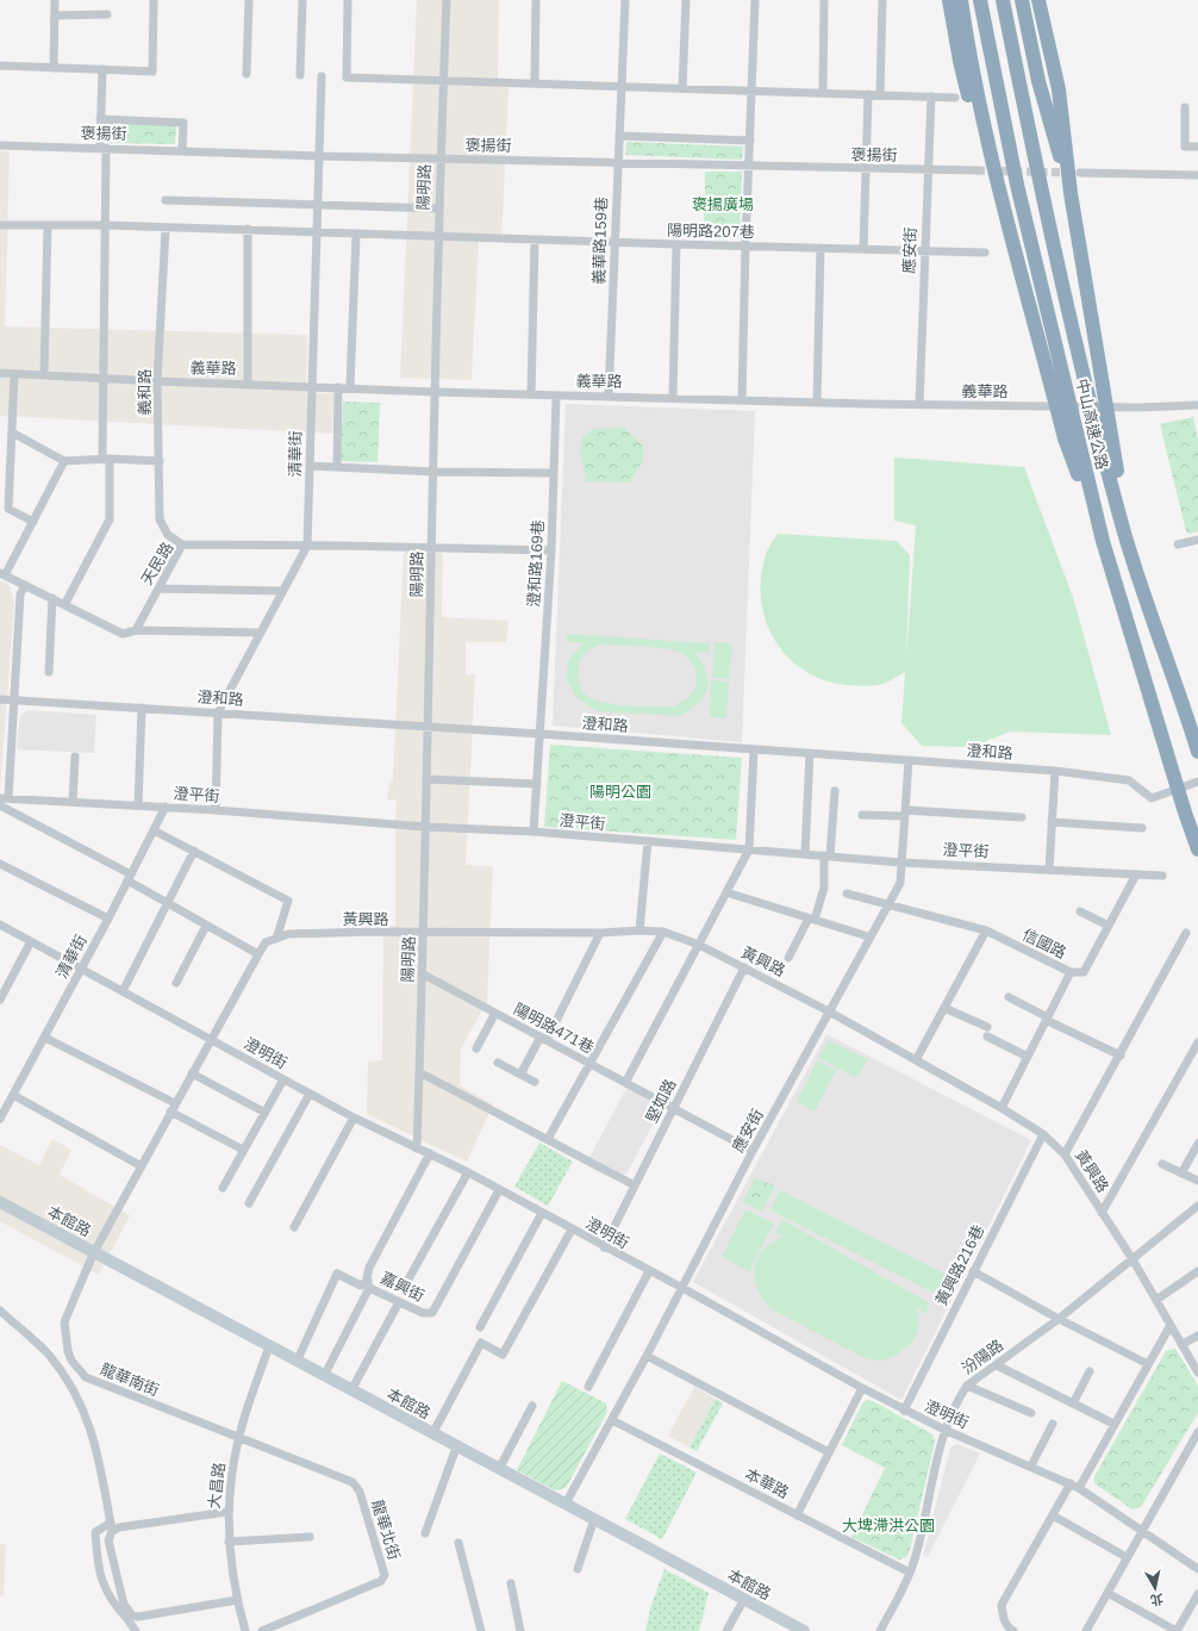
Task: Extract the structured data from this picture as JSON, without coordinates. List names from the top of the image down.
{
  "streets": {
    "highway": ["中山高速公路"],
    "street": [
      "褒揚街",
      "陽明路",
      "陽明路207巷",
      "義華路159巷",
      "應安街",
      "義華路",
      "義和路",
      "清華街",
      "天民路",
      "澄和路169巷",
      "澄和路",
      "澄平街",
      "黃興路",
      "信國路",
      "陽明路471巷",
      "澄明街",
      "堅如路",
      "本館路",
      "黃興路216巷",
      "嘉興街",
      "汾陽路",
      "龍華南街",
      "本華路",
      "大昌路",
      "龍華北街"
    ]
  },
  "crossings": [
    ["褒揚街", "陽明路"],
    ["褒揚街", "義華路159巷"],
    ["褒揚街", "應安街"],
    ["褒揚街", "清華街"],
    ["陽明路", "陽明路207巷"],
    ["陽明路", "義華路"],
    ["陽明路", "天民路"],
    ["陽明路", "澄和路"],
    ["陽明路", "澄平街"],
    ["陽明路", "黃興路"],
    ["陽明路", "陽明路471巷"],
    ["陽明路", "澄明街"],
    ["陽明路207巷", "義華路159巷"],
    ["陽明路207巷", "應安街"],
    ["陽明路207巷", "義和路"],
    ["陽明路207巷", "清華街"],
    ["義華路159巷", "義華路"],
    ["應安街", "義華路"],
    ["應安街", "澄和路"],
    ["應安街", "澄平街"],
    ["應安街", "黃興路"],
    ["應安街", "信國路"],
    ["應安街", "陽明路471巷"],
    ["應安街", "澄明街"],
    ["應安街", "本館路"],
    ["應安街", "本華路"],
    ["義華路", "義和路"],
    ["義華路", "清華街"],
    ["義華路", "澄和路169巷"],
    ["義和路", "天民路"],
    ["清華街", "天民路"],
    ["清華街", "澄和路"],
    ["清華街", "澄平街"],
    ["清華街", "澄明街"],
    ["天民路", "澄和路169巷"],
    ["澄和路169巷", "澄和路"],
    ["澄和路169巷", "澄平街"],
    ["黃興路", "信國路"],
    ["黃興路", "澄明街"],
    ["黃興路", "堅如路"],
    ["黃興路", "黃興路216巷"],
    ["黃興路", "汾陽路"],
    ["黃興路", "龍華南街"],
    ["陽明路471巷", "堅如路"],
    ["澄明街", "堅如路"],
    ["澄明街", "黃興路216巷"],
    ["澄明街", "嘉興街"],
    ["澄明街", "汾陽路"],
    ["本館路", "龍華南街"],
    ["本館路", "大昌路"],
    ["汾陽路", "本華路"],
    ["龍華南街", "大昌路"],
    ["龍華南街", "龍華北街"],
    ["大昌路", "龍華北街"]
  ],
  "parks": ["褒揚廣場", "陽明公園", "大埤滯洪公園"],
  "north": "bottom"
}
